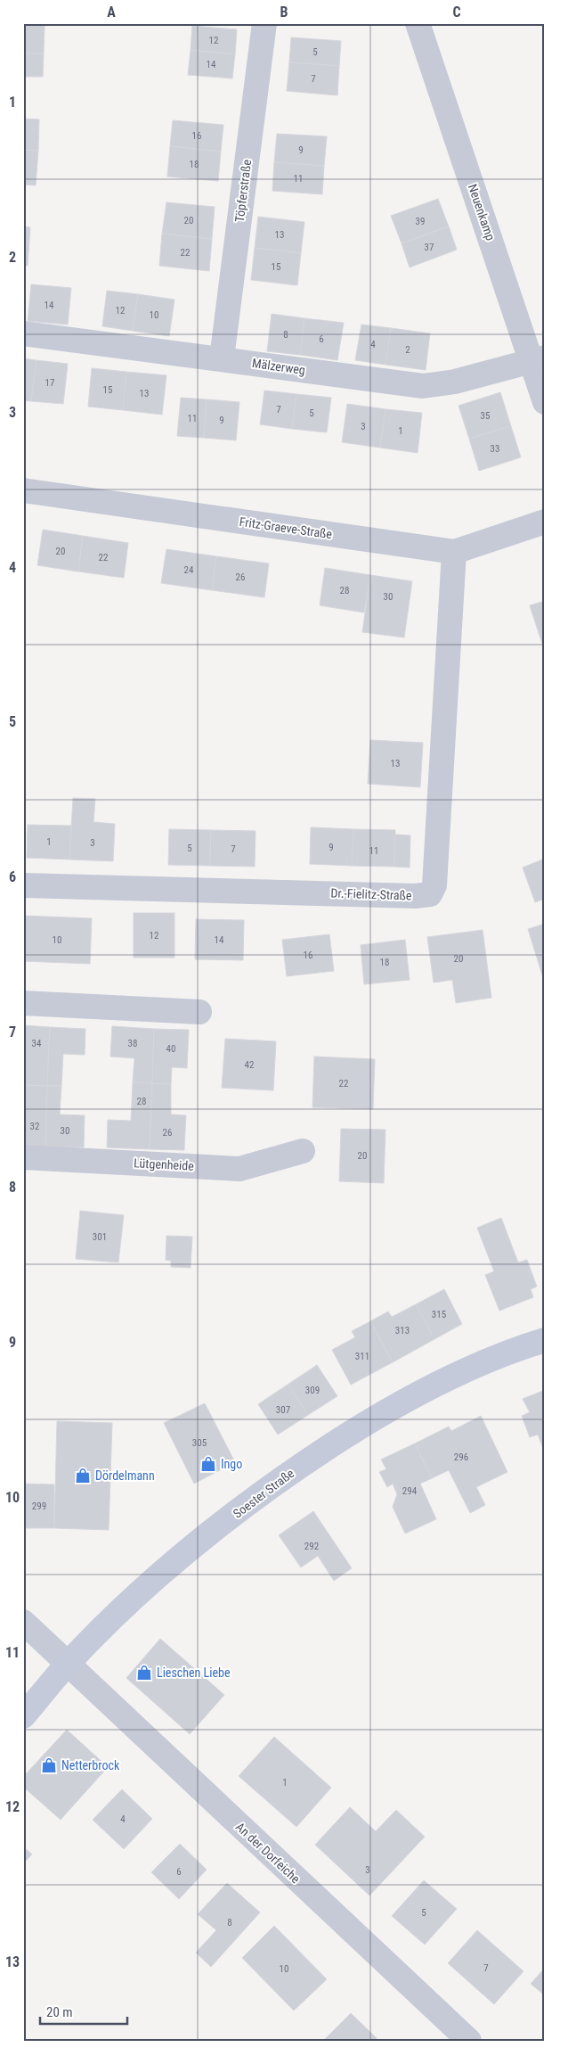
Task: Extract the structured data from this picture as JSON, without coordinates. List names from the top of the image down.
{
  "streets": {
    "main road": ["Soester Straße"],
    "street": [
      "Töpferstraße",
      "Neuenkamp",
      "Mälzerweg",
      "Fritz-Graeve-Straße",
      "Dr.-Fielitz-Straße",
      "Lütgenheide",
      "An der Dorfeiche"
    ]
  },
  "crossings": [
    ["Töpferstraße", "Mälzerweg"],
    ["Neuenkamp", "Mälzerweg"],
    ["Fritz-Graeve-Straße", "Dr.-Fielitz-Straße"],
    ["Soester Straße", "An der Dorfeiche"]
  ],
  "places": {
    "shop": [
      "Ingo",
      "Dördelmann",
      "Lieschen Liebe",
      "Netterbrock"
    ]
  },
  "house_numbers": [
    "12",
    "5",
    "14",
    "7",
    "16",
    "9",
    "18",
    "11",
    "20",
    "39",
    "13",
    "37",
    "22",
    "15",
    "14",
    "12",
    "10",
    "8",
    "6",
    "4",
    "2",
    "17",
    "15",
    "13",
    "7",
    "5",
    "35",
    "11",
    "9",
    "3",
    "1",
    "33",
    "20",
    "22",
    "24",
    "26",
    "28",
    "30",
    "13",
    "1",
    "3",
    "9",
    "5",
    "7",
    "11",
    "12",
    "10",
    "14",
    "16",
    "20",
    "18",
    "34",
    "38",
    "40",
    "42",
    "22",
    "28",
    "32",
    "30",
    "26",
    "20",
    "301",
    "315",
    "313",
    "311",
    "309",
    "307",
    "305",
    "296",
    "294",
    "299",
    "292",
    "1",
    "4",
    "3",
    "6",
    "5",
    "8",
    "7",
    "10"
  ],
  "scale_bar": "20 m",
  "grid": {
    "columns": ["A", "B", "C"],
    "rows": [
      "1",
      "2",
      "3",
      "4",
      "5",
      "6",
      "7",
      "8",
      "9",
      "10",
      "11",
      "12",
      "13"
    ]
  }
}
